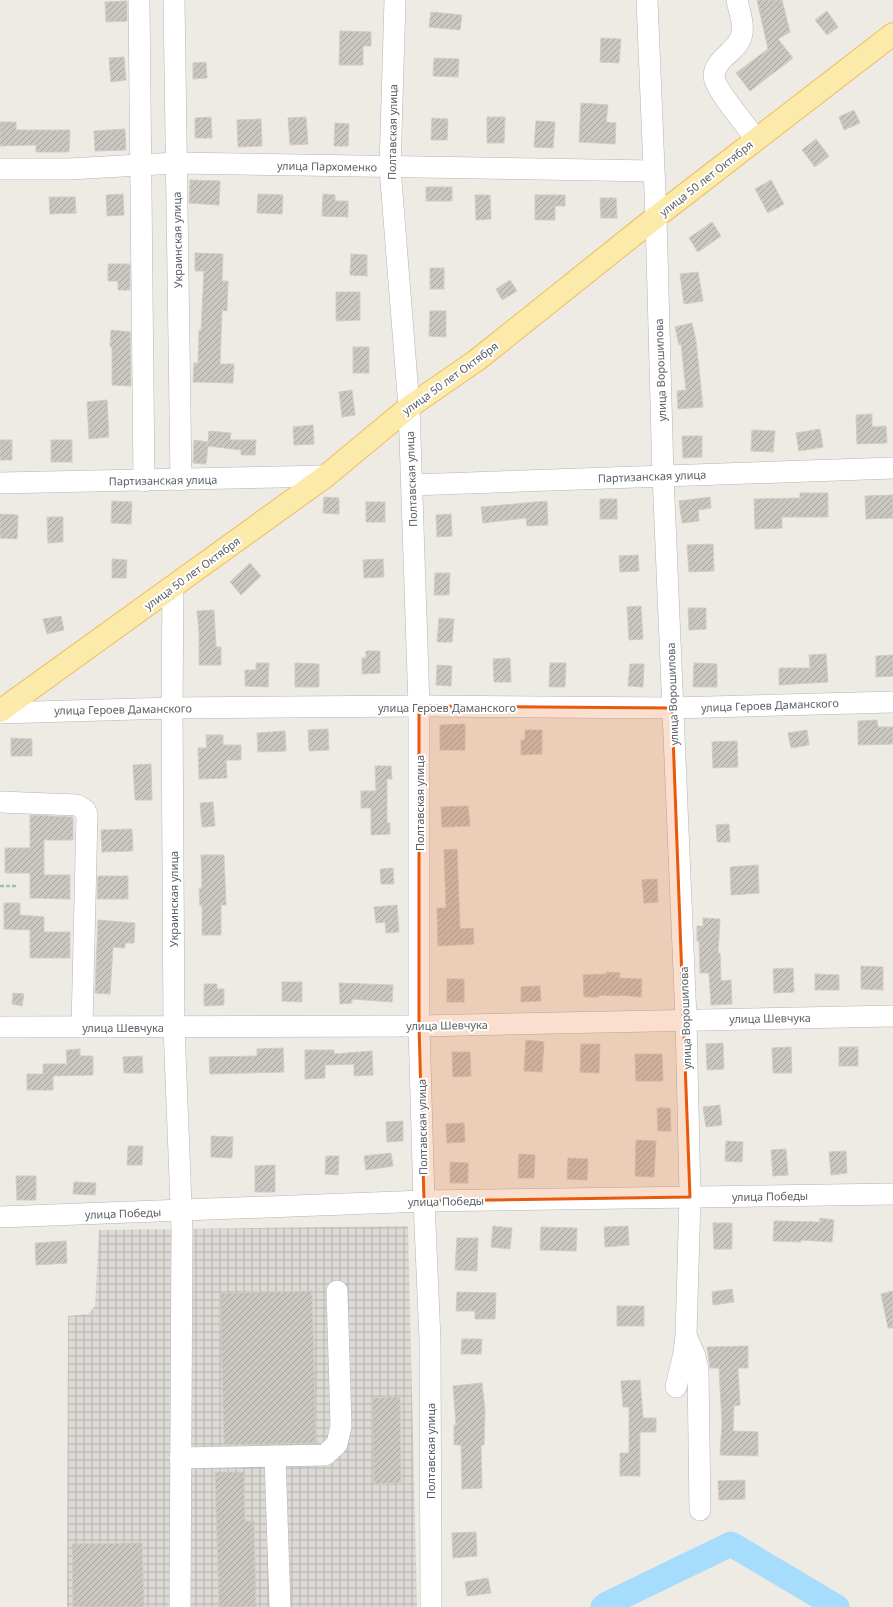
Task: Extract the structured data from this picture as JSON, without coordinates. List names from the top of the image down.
{
  "streets": {
    "main road": ["улица 50 лет Октября"],
    "street": [
      "Полтавская улица",
      "улица Пархоменко",
      "Украинская улица",
      "улица Ворошилова",
      "Партизанская улица",
      "улица Героев Даманского",
      "улица Шевчука",
      "улица Победы"
    ]
  },
  "crossings": [
    ["Полтавская улица", "улица Пархоменко"],
    ["Полтавская улица", "улица 50 лет Октября"],
    ["Полтавская улица", "Партизанская улица"],
    ["Полтавская улица", "улица Героев Даманского"],
    ["Полтавская улица", "улица Шевчука"],
    ["Полтавская улица", "улица Победы"],
    ["улица Пархоменко", "Украинская улица"],
    ["улица Пархоменко", "улица Ворошилова"],
    ["улица 50 лет Октября", "Украинская улица"],
    ["улица 50 лет Октября", "улица Ворошилова"],
    ["улица 50 лет Октября", "Партизанская улица"],
    ["улица 50 лет Октября", "улица Героев Даманского"],
    ["Украинская улица", "Партизанская улица"],
    ["Украинская улица", "улица Героев Даманского"],
    ["Украинская улица", "улица Шевчука"],
    ["Украинская улица", "улица Победы"],
    ["улица Ворошилова", "Партизанская улица"],
    ["улица Ворошилова", "улица Героев Даманского"],
    ["улица Ворошилова", "улица Шевчука"],
    ["улица Ворошилова", "улица Победы"]
  ]
}
